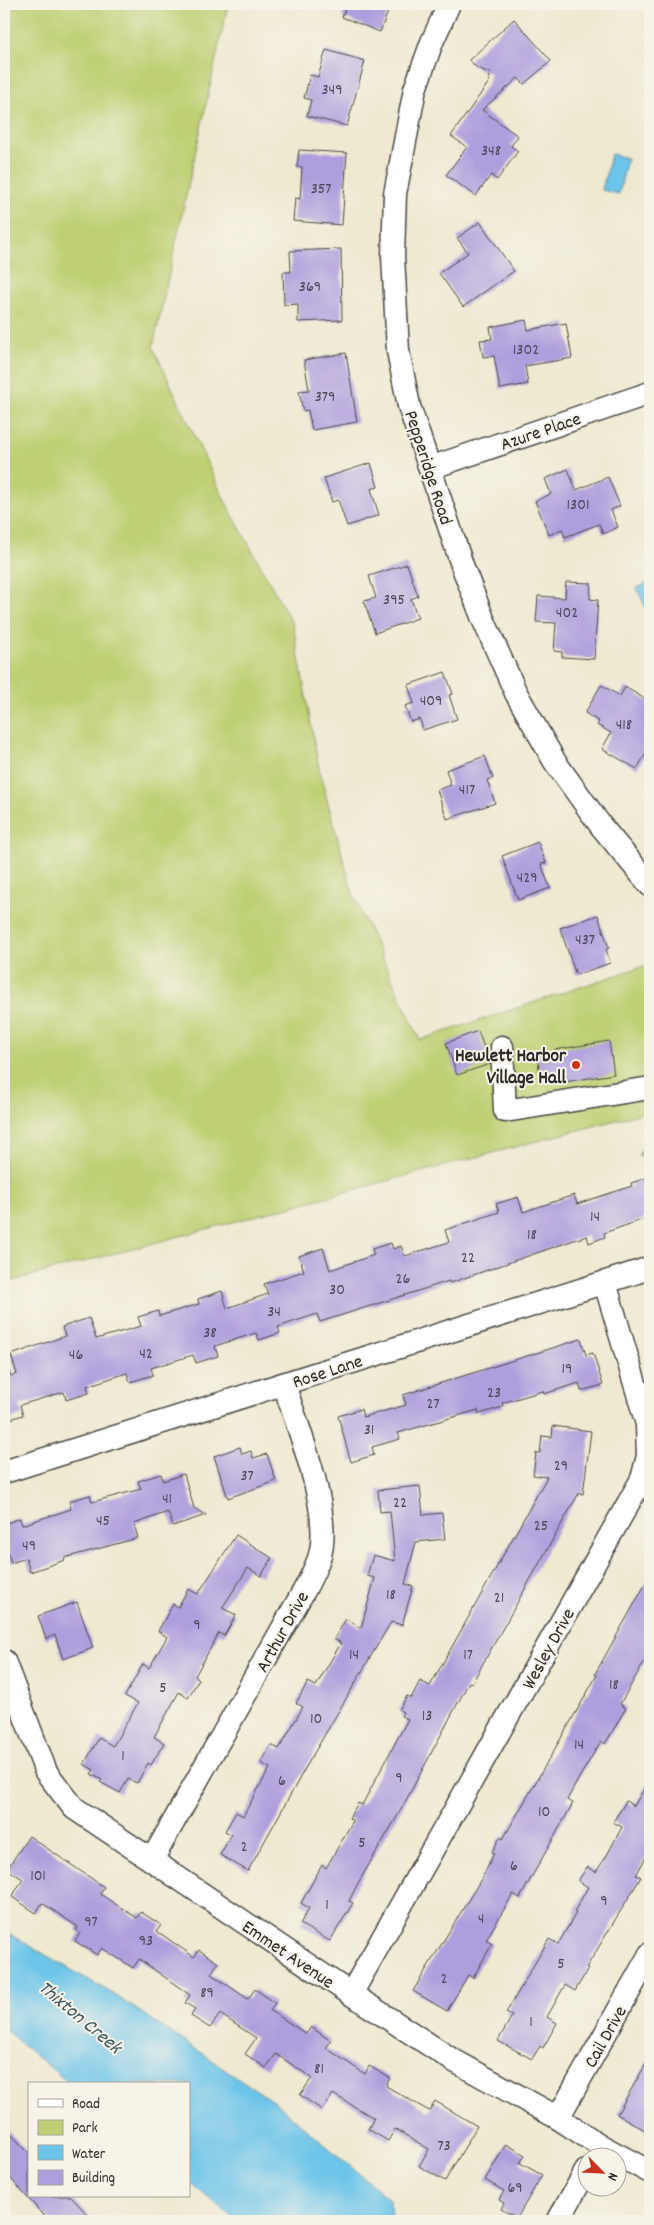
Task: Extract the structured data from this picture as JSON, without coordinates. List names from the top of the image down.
{
  "streets": {
    "street": [
      "Azure Place",
      "Pepperidge Road",
      "Rose Lane",
      "Arthur Drive",
      "Wesley Drive",
      "Emmet Avenue",
      "Cail Drive"
    ]
  },
  "crossings": [
    ["Azure Place", "Pepperidge Road"],
    ["Rose Lane", "Arthur Drive"],
    ["Rose Lane", "Wesley Drive"],
    ["Arthur Drive", "Emmet Avenue"],
    ["Wesley Drive", "Emmet Avenue"],
    ["Emmet Avenue", "Cail Drive"]
  ],
  "water": ["Thixton Creek"],
  "places": ["Hewlett Harbor Village Hall"],
  "house_numbers": [
    "349",
    "348",
    "357",
    "369",
    "1302",
    "379",
    "1301",
    "395",
    "402",
    "409",
    "418",
    "417",
    "429",
    "437",
    "14",
    "18",
    "22",
    "26",
    "30",
    "34",
    "38",
    "42",
    "46",
    "19",
    "23",
    "27",
    "31",
    "29",
    "37",
    "41",
    "22",
    "45",
    "25",
    "49",
    "18",
    "21",
    "9",
    "14",
    "17",
    "18",
    "5",
    "13",
    "10",
    "14",
    "1",
    "9",
    "6",
    "10",
    "5",
    "2",
    "6",
    "101",
    "9",
    "1",
    "4",
    "97",
    "93",
    "5",
    "2",
    "89",
    "1",
    "81",
    "73",
    "69"
  ],
  "legend": [
    "Road",
    "Park",
    "Water",
    "Building"
  ],
  "north": "bottom right"
}
